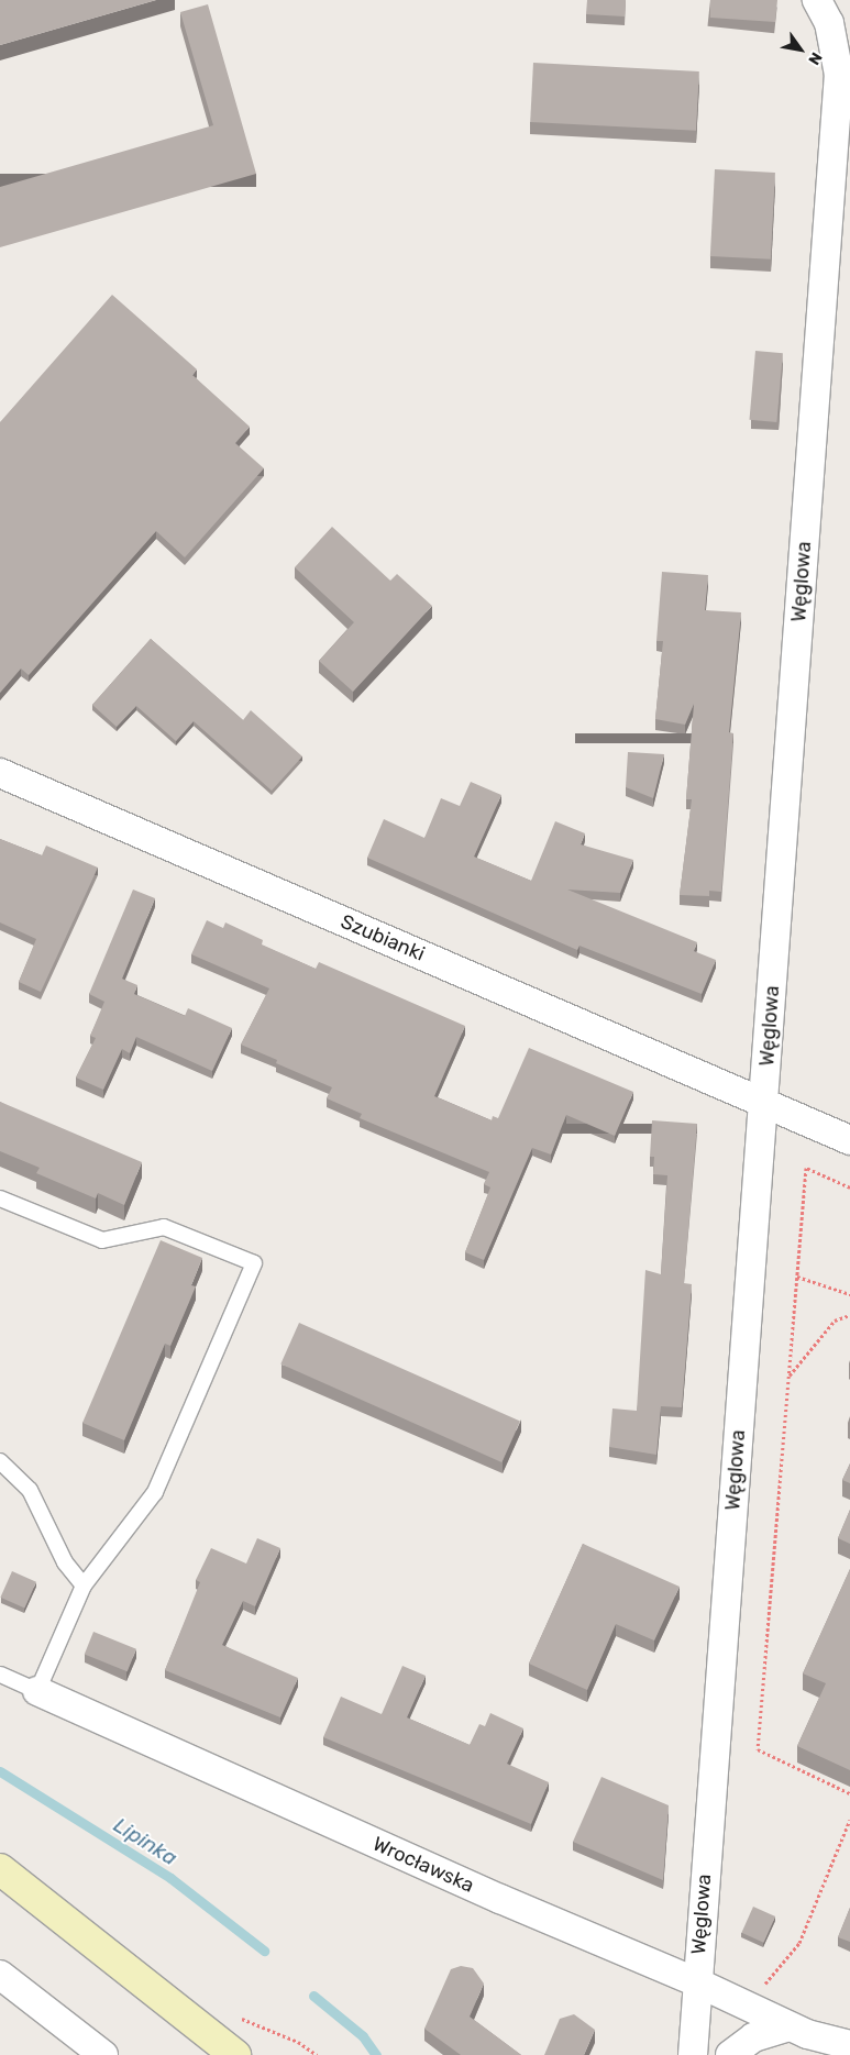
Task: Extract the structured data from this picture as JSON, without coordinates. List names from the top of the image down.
{
  "streets": {
    "street": ["Węglowa", "Szubianki", "Wrocławska"]
  },
  "crossings": [
    ["Węglowa", "Szubianki"],
    ["Węglowa", "Wrocławska"]
  ],
  "water": ["Lipinka"],
  "north": "bottom right"
}
